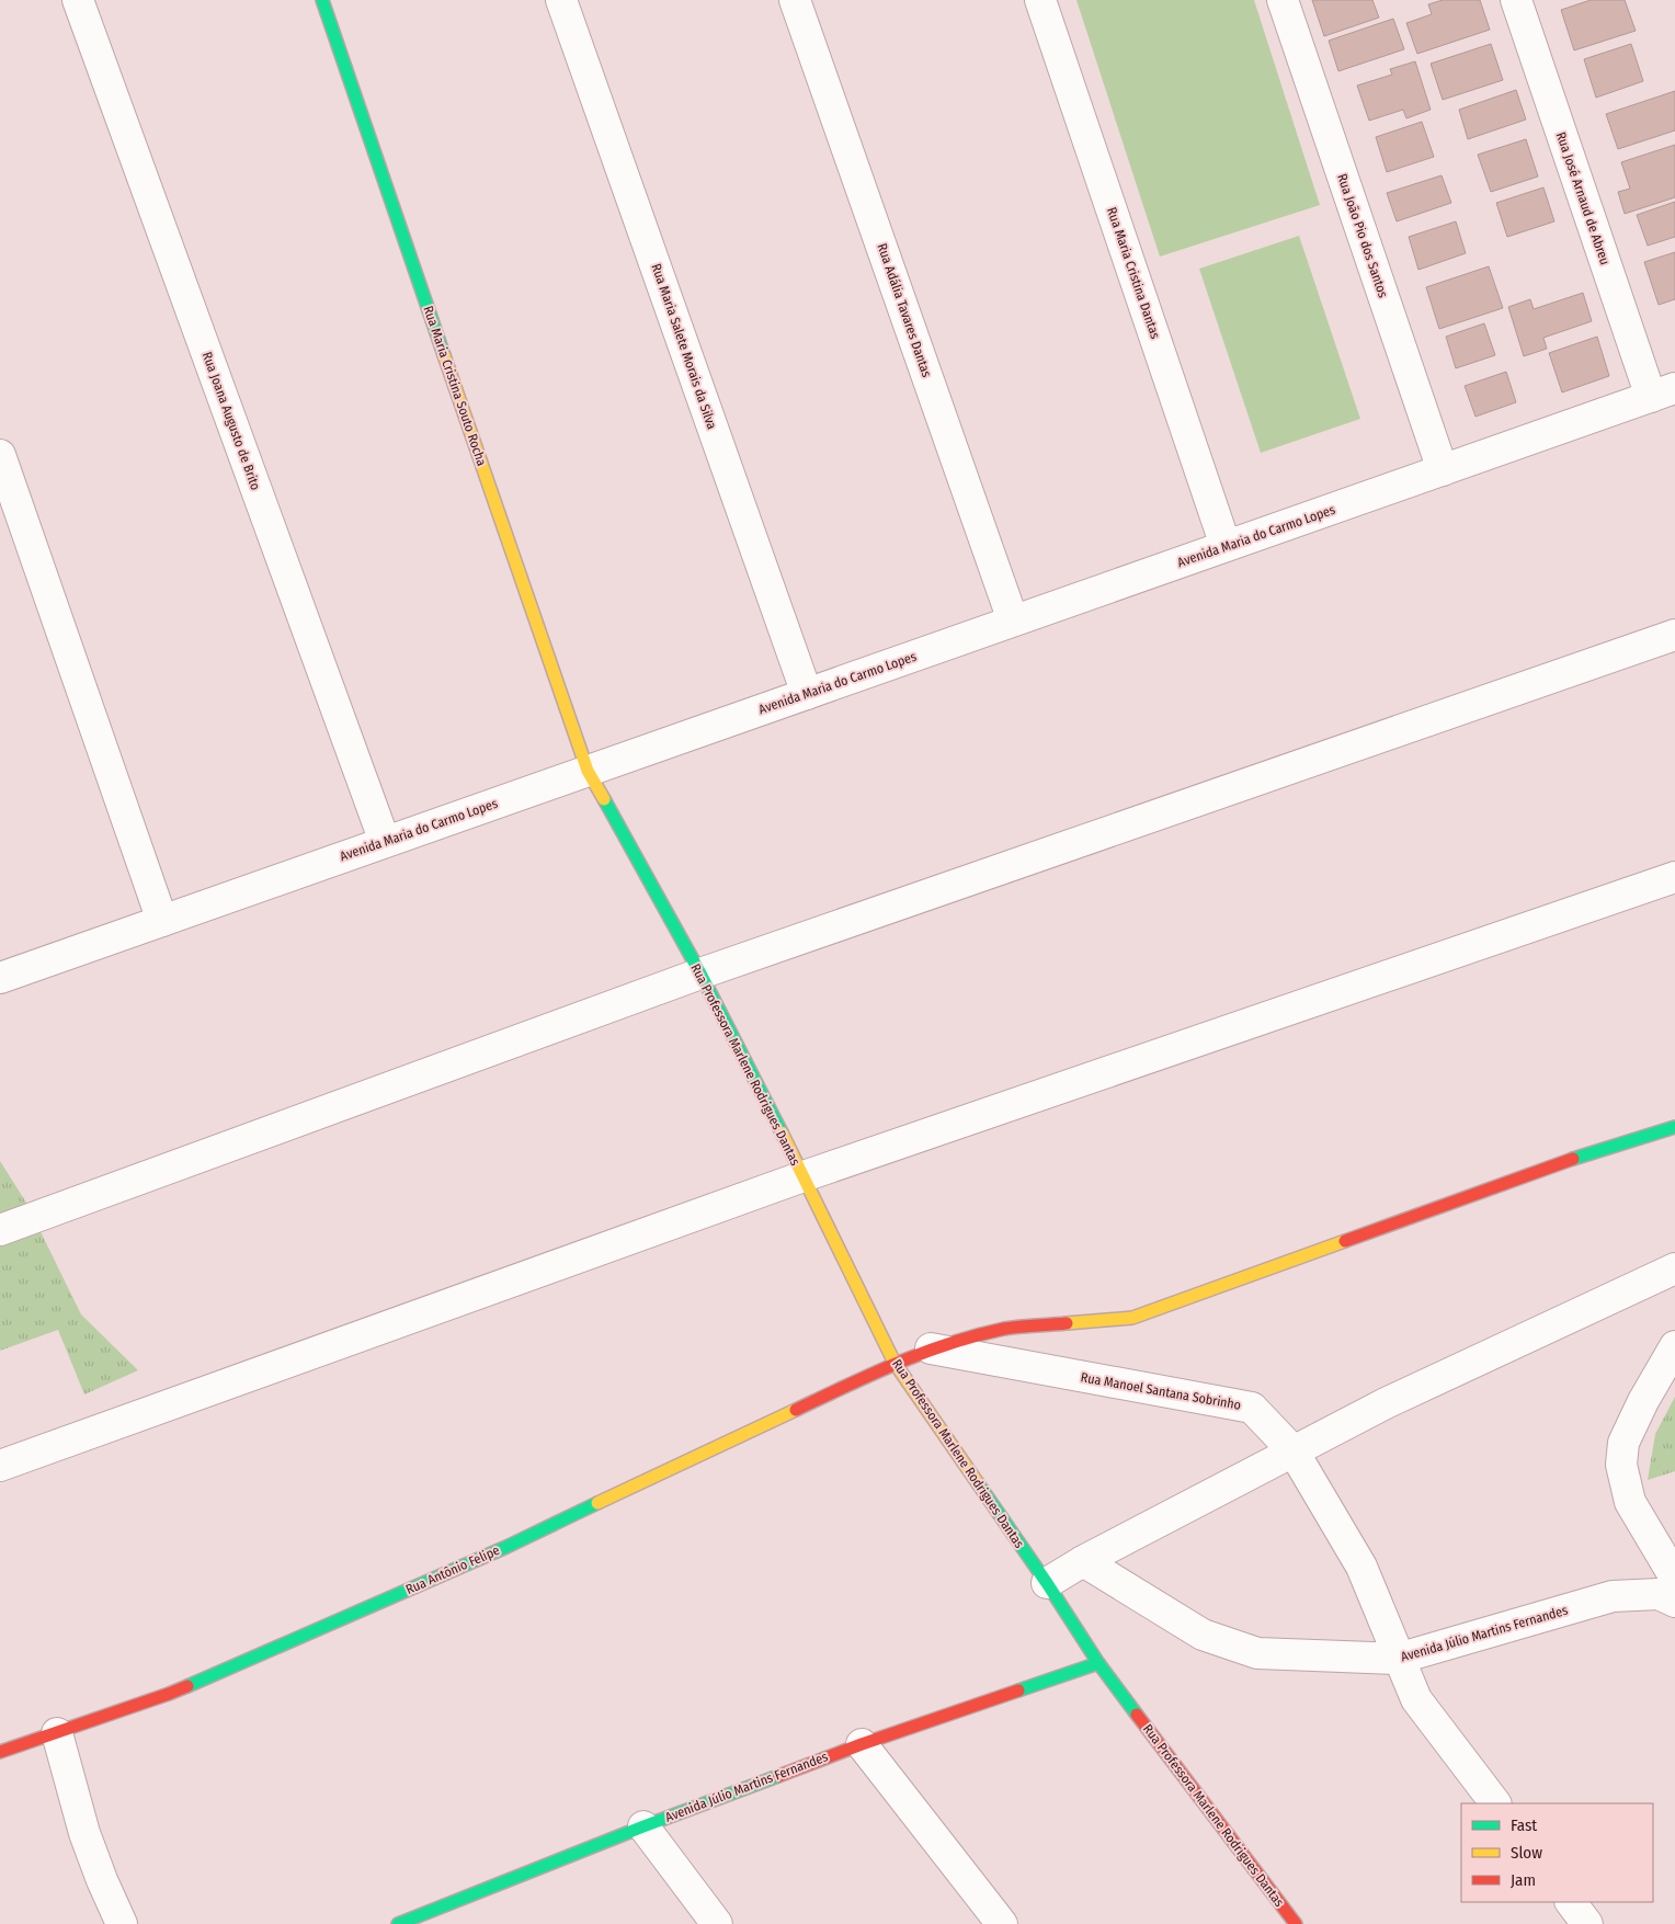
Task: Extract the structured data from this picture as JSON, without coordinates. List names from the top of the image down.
{
  "streets": {
    "street": [
      "Rua José Arnaud de Abreu",
      "Rua João Pio dos Santos",
      "Rua Maria Cristina Dantas",
      "Rua Adália Tavares Dantas",
      "Rua Maria Salete Morais da Silva",
      "Rua Maria Cristina Souto Rocha",
      "Rua Joana Augusto de Brito",
      "Avenida Maria do Carmo Lopes",
      "Rua Professora Marlene Rodrigues Dantas",
      "Rua Manoel Santana Sobrinho",
      "Rua Antônio Felipe",
      "Avenida Júlio Martins Fernandes"
    ]
  },
  "crossings": [
    ["Rua José Arnaud de Abreu", "Avenida Maria do Carmo Lopes"],
    ["Rua João Pio dos Santos", "Avenida Maria do Carmo Lopes"],
    ["Rua Maria Cristina Dantas", "Avenida Maria do Carmo Lopes"],
    ["Rua Adália Tavares Dantas", "Avenida Maria do Carmo Lopes"],
    ["Rua Maria Salete Morais da Silva", "Avenida Maria do Carmo Lopes"],
    ["Rua Maria Cristina Souto Rocha", "Avenida Maria do Carmo Lopes"],
    ["Rua Maria Cristina Souto Rocha", "Rua Professora Marlene Rodrigues Dantas"],
    ["Rua Joana Augusto de Brito", "Avenida Maria do Carmo Lopes"],
    ["Avenida Maria do Carmo Lopes", "Rua Professora Marlene Rodrigues Dantas"],
    ["Rua Professora Marlene Rodrigues Dantas", "Rua Antônio Felipe"],
    ["Rua Professora Marlene Rodrigues Dantas", "Avenida Júlio Martins Fernandes"],
    ["Rua Manoel Santana Sobrinho", "Rua Antônio Felipe"],
    ["Rua Manoel Santana Sobrinho", "Avenida Júlio Martins Fernandes"]
  ],
  "legend": ["Fast", "Slow", "Jam"]
}
